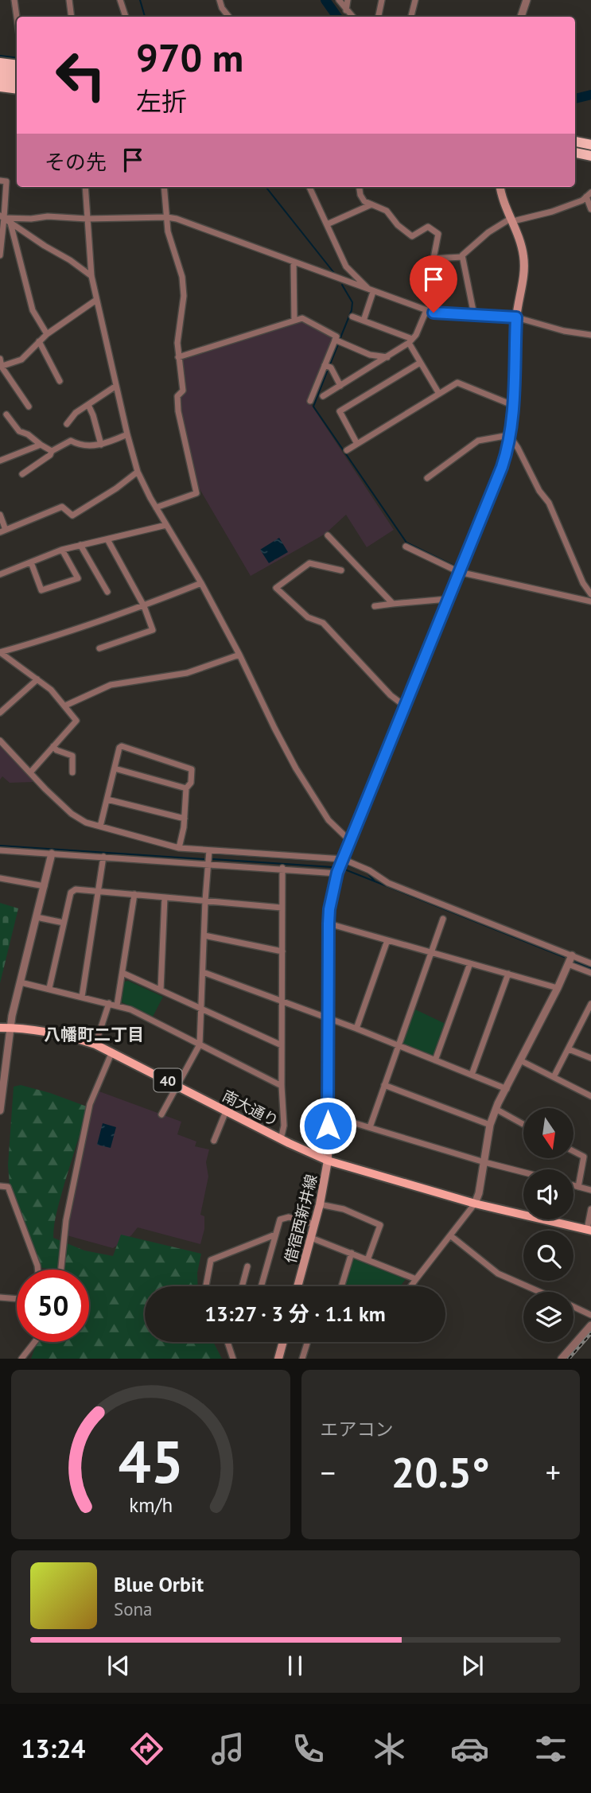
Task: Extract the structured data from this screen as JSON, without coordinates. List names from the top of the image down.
{
  "streets": {
    "main road": ["40", "南大通り", "借宿西新井線"]
  },
  "crossings": [
    ["南大通り", "借宿西新井線"]
  ],
  "districts": ["八幡町二丁目"],
  "north": "bottom",
  "page": {
    "turn": ["970 m", "左折"],
    "then": "その先",
    "limit": "50",
    "trip": "13:27 · 3 分 · 1.1 km",
    "tile": "エアコン",
    "heat": ["−", "20.5°", "+"],
    "song": ["Blue Orbit", "Sona"],
    "tabs": "13:24",
    "gauge": ["45", "km/h"]
  }
}
